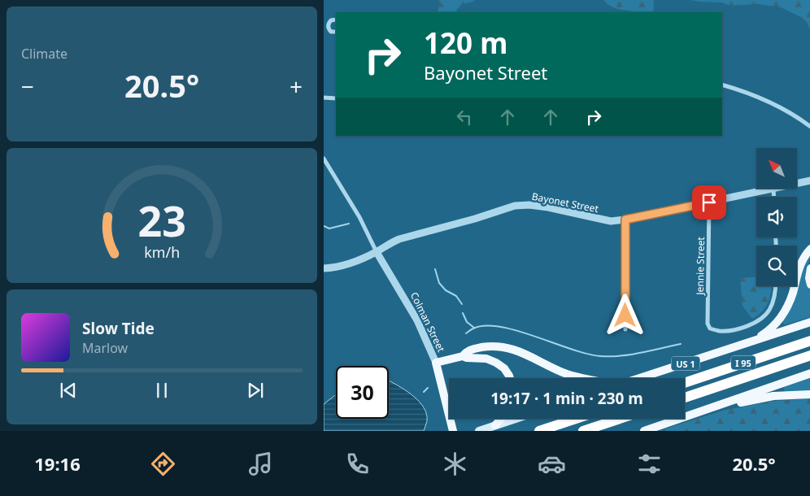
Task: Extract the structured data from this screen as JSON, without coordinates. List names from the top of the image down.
{
  "streets": {
    "highway": ["I 95"],
    "main road": ["Colman Street", "US 1"],
    "street": ["Bayonet Street", "Jennie Street"]
  },
  "crossings": [
    ["Bayonet Street", "Jennie Street"],
    ["Bayonet Street", "Colman Street"],
    ["Colman Street", "US 1"]
  ],
  "north": "top left",
  "page": {
    "tile": "Climate",
    "turn": ["120 m", "Bayonet Street"],
    "heat": ["−", "20.5°", "+"],
    "song": ["Slow Tide", "Marlow"],
    "limit": "30",
    "trip": "19:17 · 1 min · 230 m",
    "tabs": ["19:16", "20.5°"],
    "gauge": ["23", "km/h"]
  }
}
